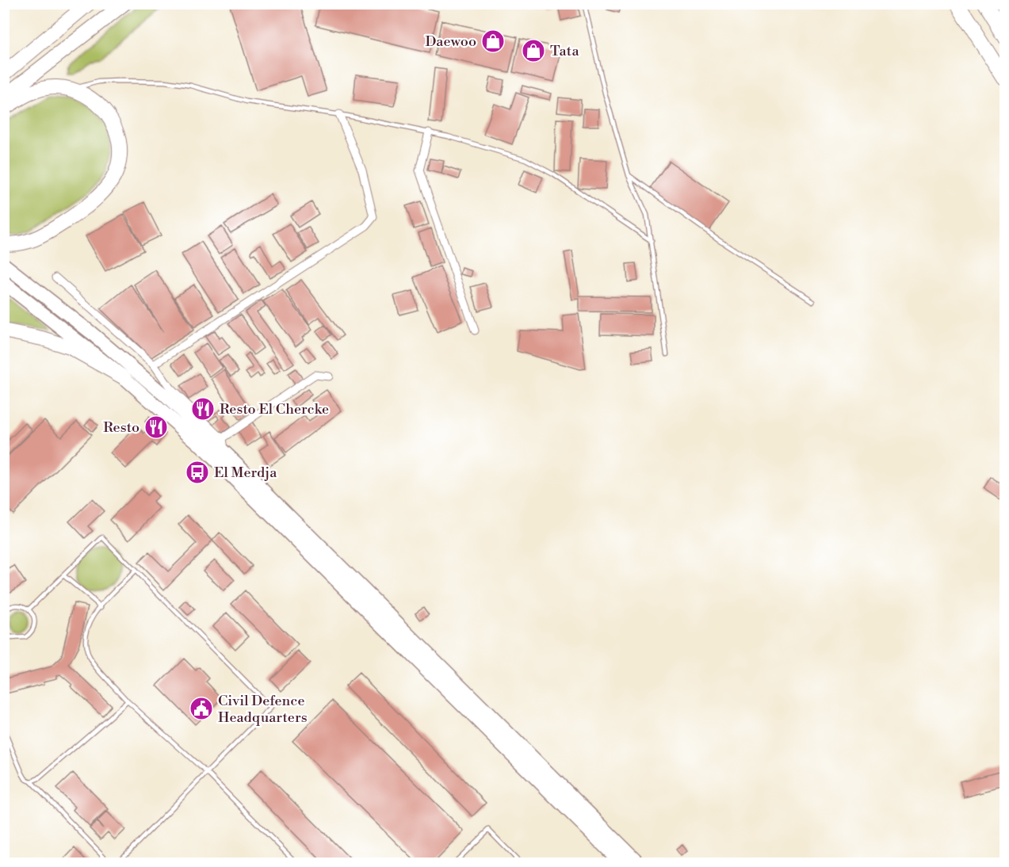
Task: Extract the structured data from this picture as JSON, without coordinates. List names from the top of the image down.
{
  "places": {
    "shop": ["Daewoo", "Tata"],
    "restaurant": ["Resto El Chercke", "Resto"],
    "bus stop": ["El Merdja"],
    "public building": ["Civil Defence Headquarters"]
  }
}
